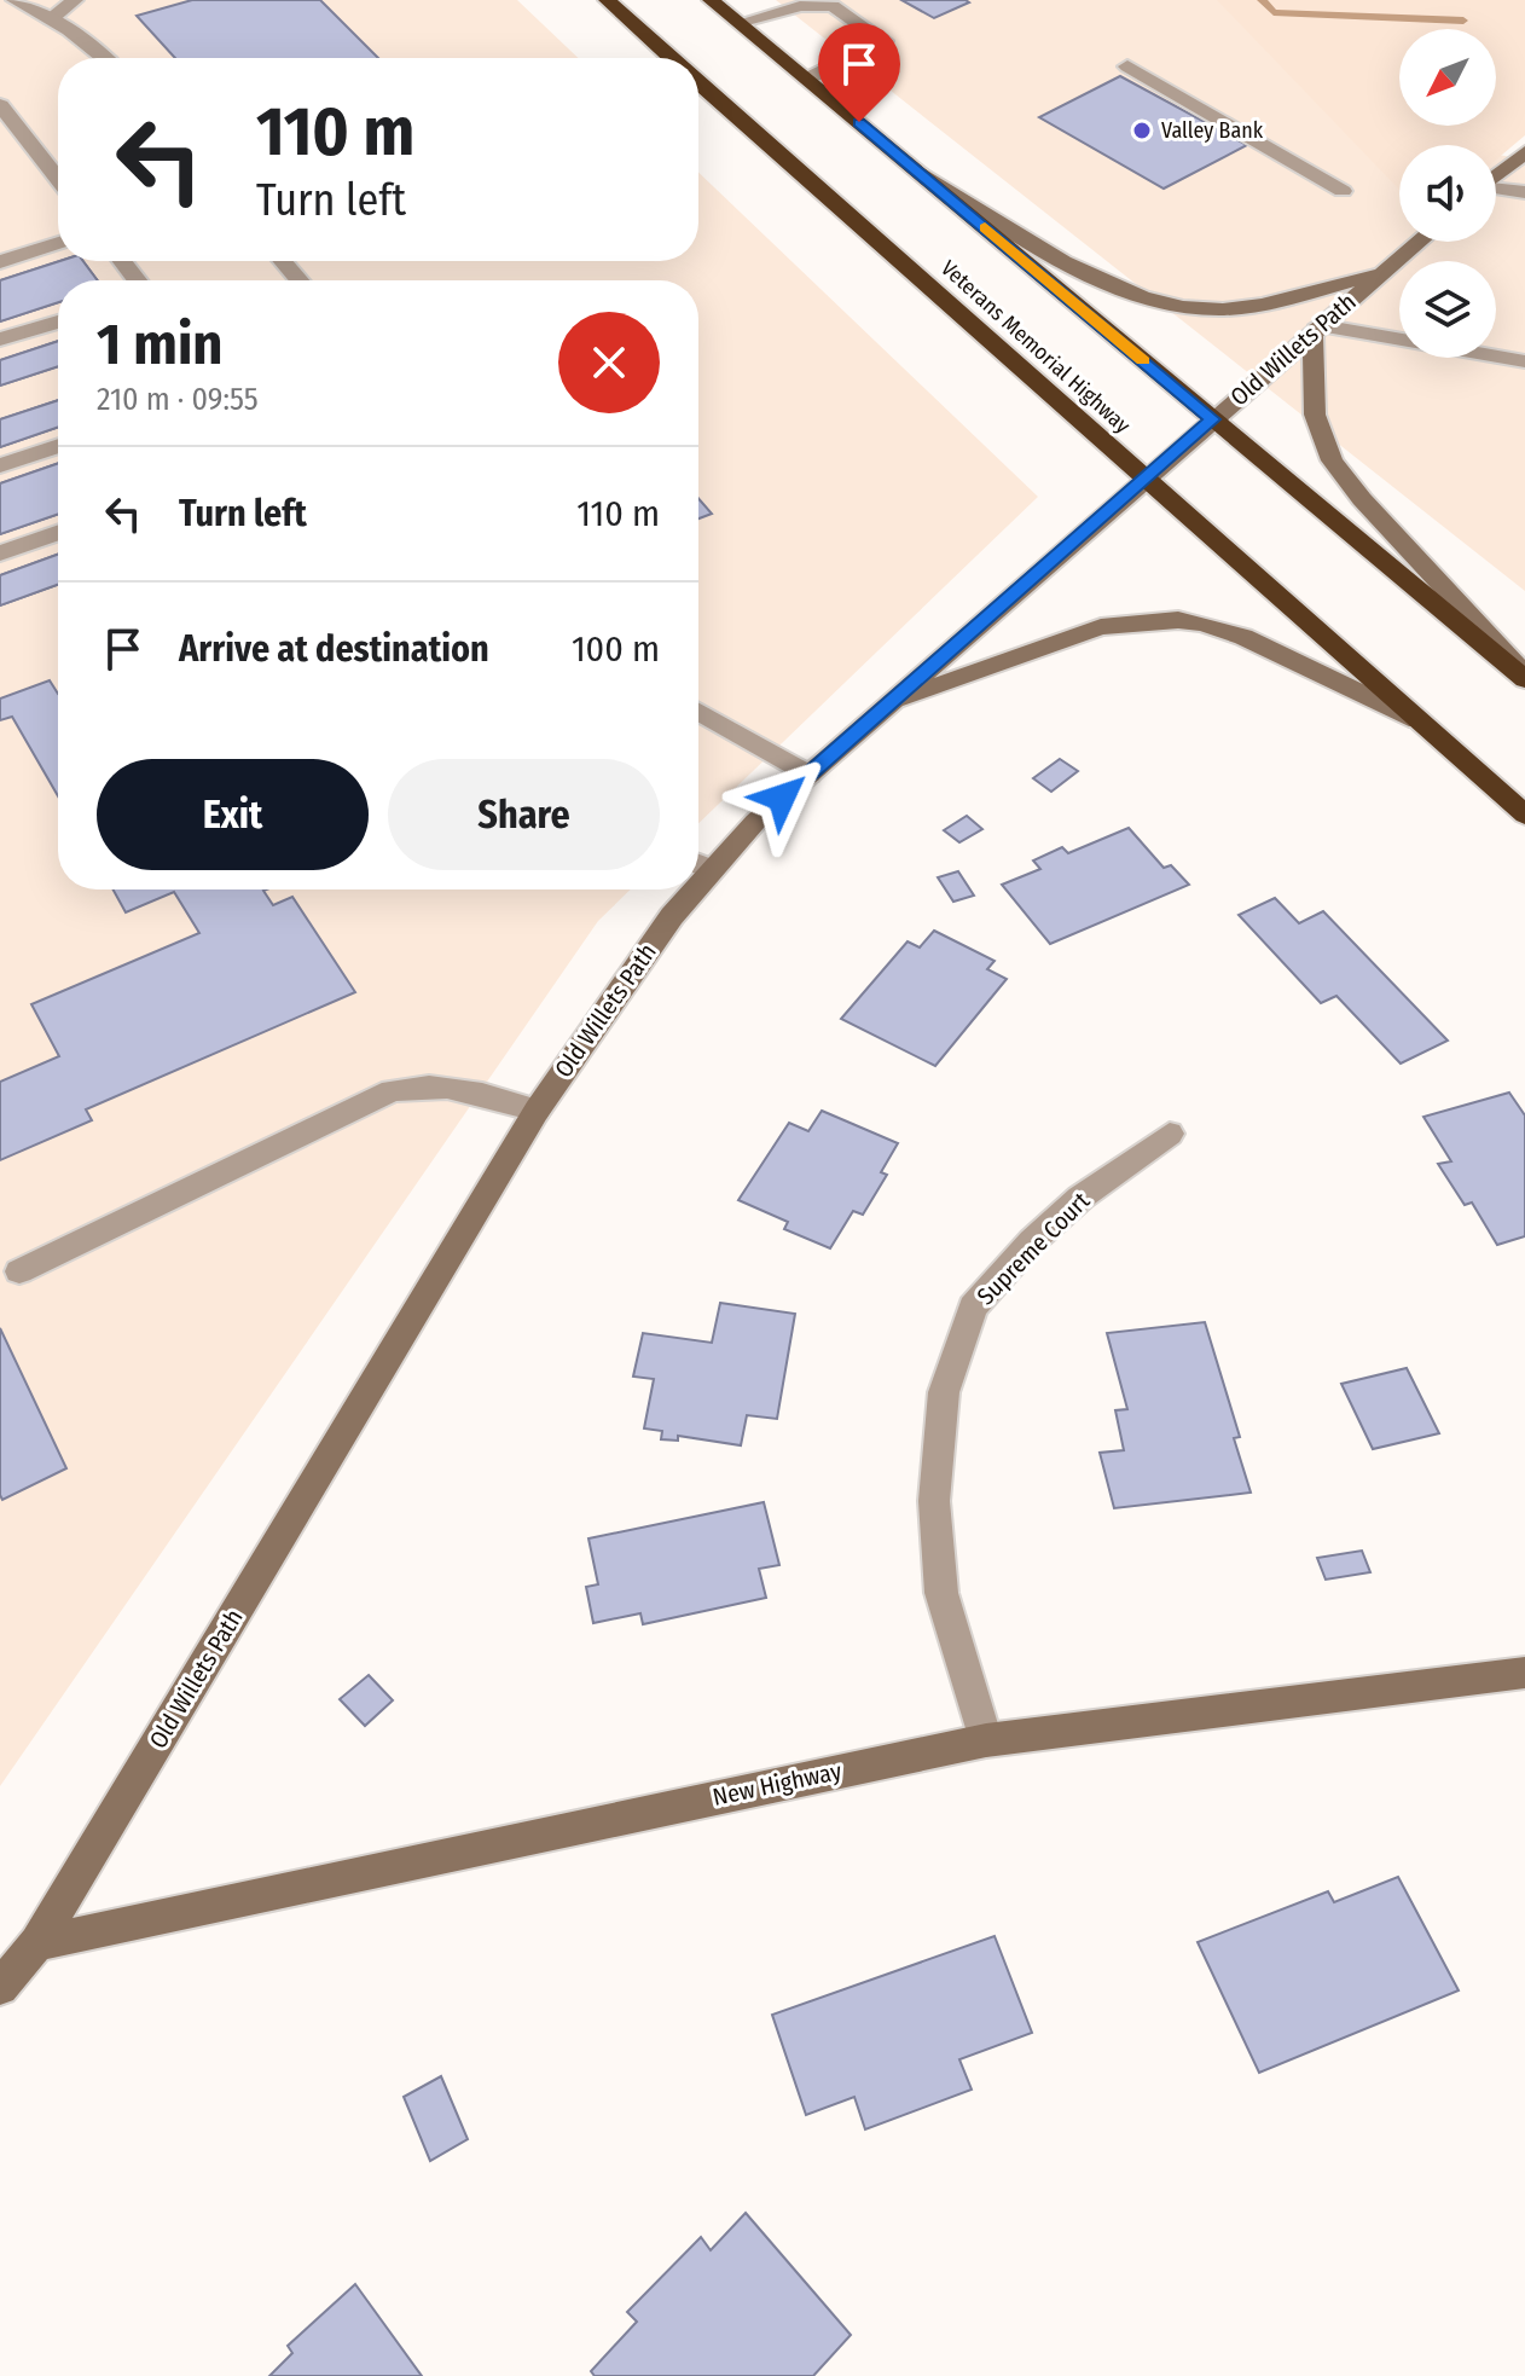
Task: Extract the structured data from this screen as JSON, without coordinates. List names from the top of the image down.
{
  "streets": {
    "highway": ["Veterans Memorial Highway"],
    "main road": ["Old Willets Path", "New Highway"],
    "street": ["Supreme Court"]
  },
  "crossings": [
    ["Veterans Memorial Highway", "Old Willets Path"],
    ["Old Willets Path", "New Highway"],
    ["Supreme Court", "New Highway"]
  ],
  "places": ["Valley Bank"],
  "north": "bottom left",
  "page": {
    "turn": ["110 m", "Turn left"],
    "heading": ["1 min", "210 m · 09:55"],
    "list": [
      {
        "name": "Turn left",
        "value": "110 m"
      },
      {
        "name": "Arrive at destination",
        "value": "100 m"
      }
    ],
    "buttons": ["Exit", "Share"]
  }
}
